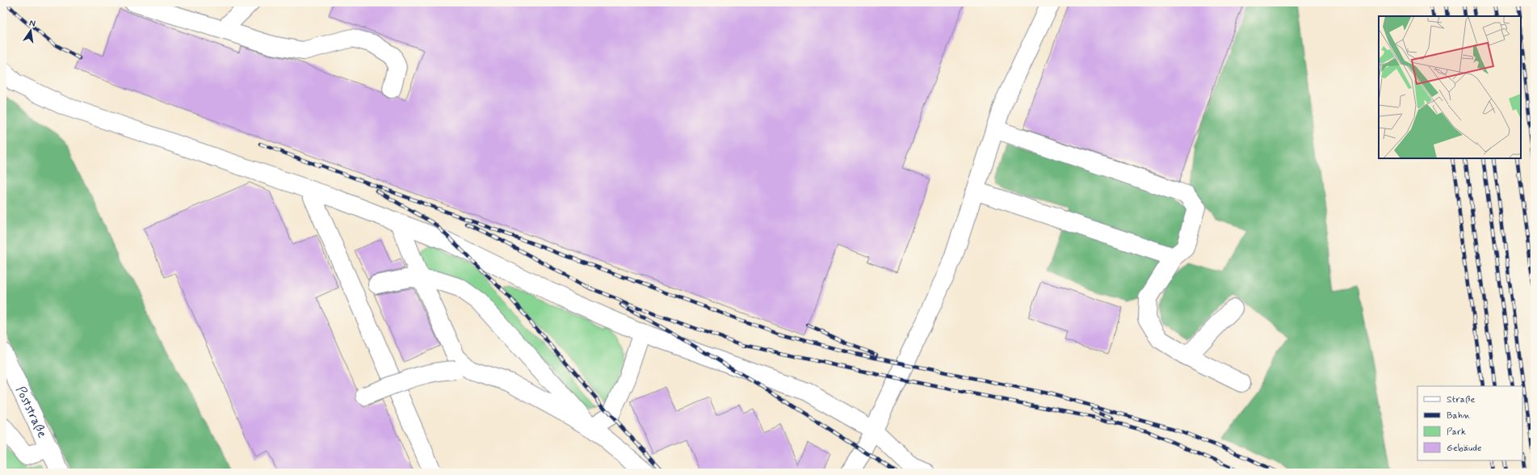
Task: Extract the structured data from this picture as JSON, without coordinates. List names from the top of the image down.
{
  "streets": {
    "street": ["Poststraße"]
  },
  "legend": [
    "Straße",
    "Bahn",
    "Park",
    "Gebäude"
  ],
  "north": "top"
}
